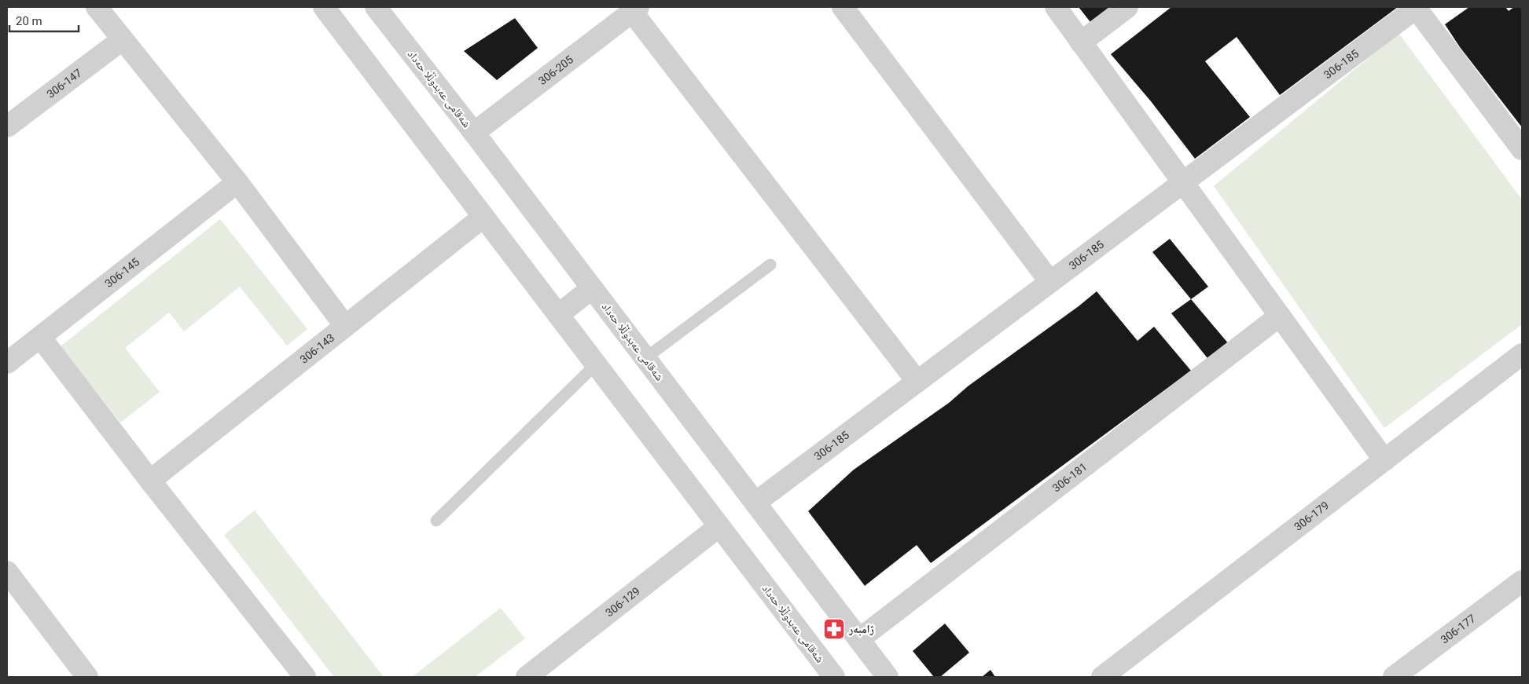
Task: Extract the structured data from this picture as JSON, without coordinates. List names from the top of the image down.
{
  "streets": {
    "street": [
      "306-185",
      "306-205",
      "306-147",
      "شەقامی عەبدوڵڵا حەداد",
      "306-145",
      "306-143",
      "306-181",
      "306-179",
      "306-129",
      "306-177"
    ]
  },
  "crossings": [
    ["306-185", "شەقامی عەبدوڵڵا حەداد"],
    ["306-205", "شەقامی عەبدوڵڵا حەداد"],
    ["شەقامی عەبدوڵڵا حەداد", "306-143"],
    ["شەقامی عەبدوڵڵا حەداد", "306-181"],
    ["شەقامی عەبدوڵڵا حەداد", "306-129"]
  ],
  "places": {
    "pharmacy": ["ژامبەر"]
  },
  "scale_bar": "20 m"
}
